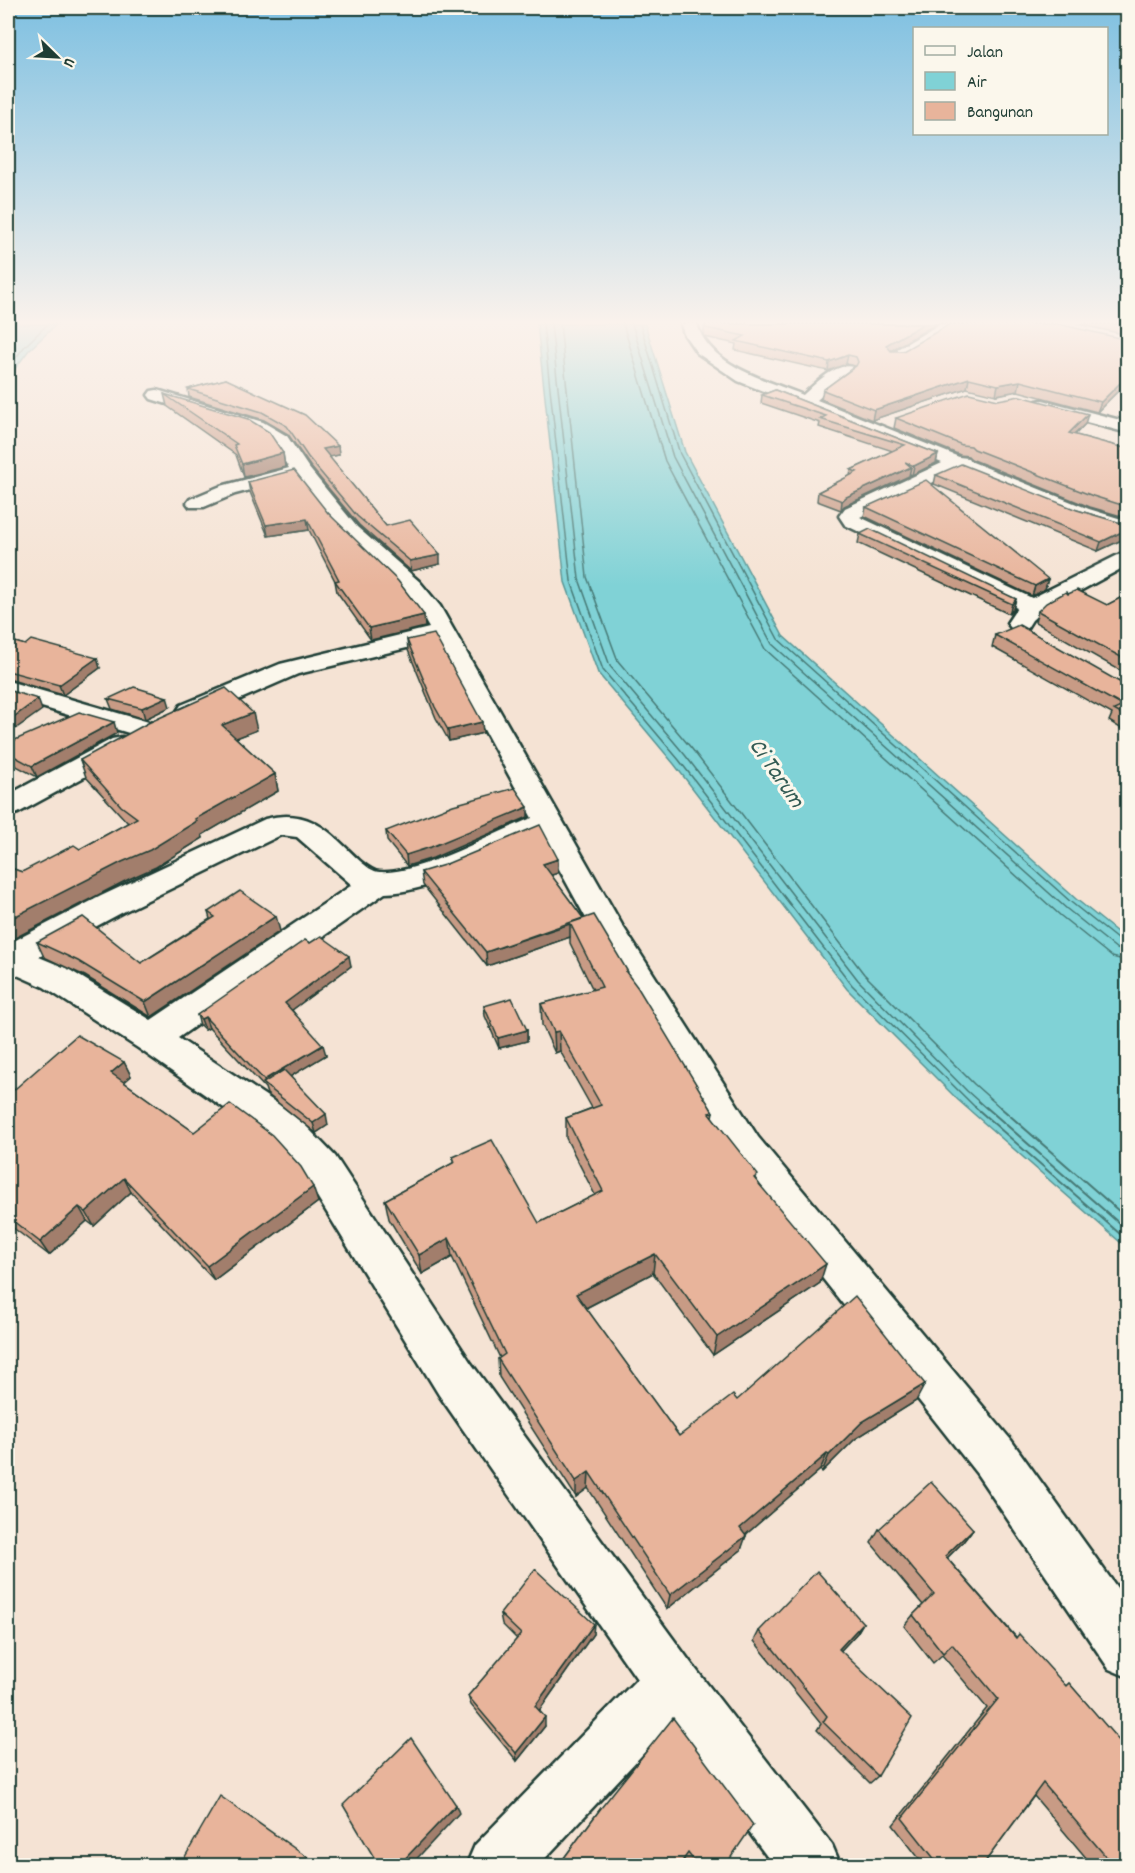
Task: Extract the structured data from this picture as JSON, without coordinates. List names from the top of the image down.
{
  "water": ["Ci Tarum"],
  "legend": ["Jalan", "Air", "Bangunan"],
  "north": "bottom right"
}
